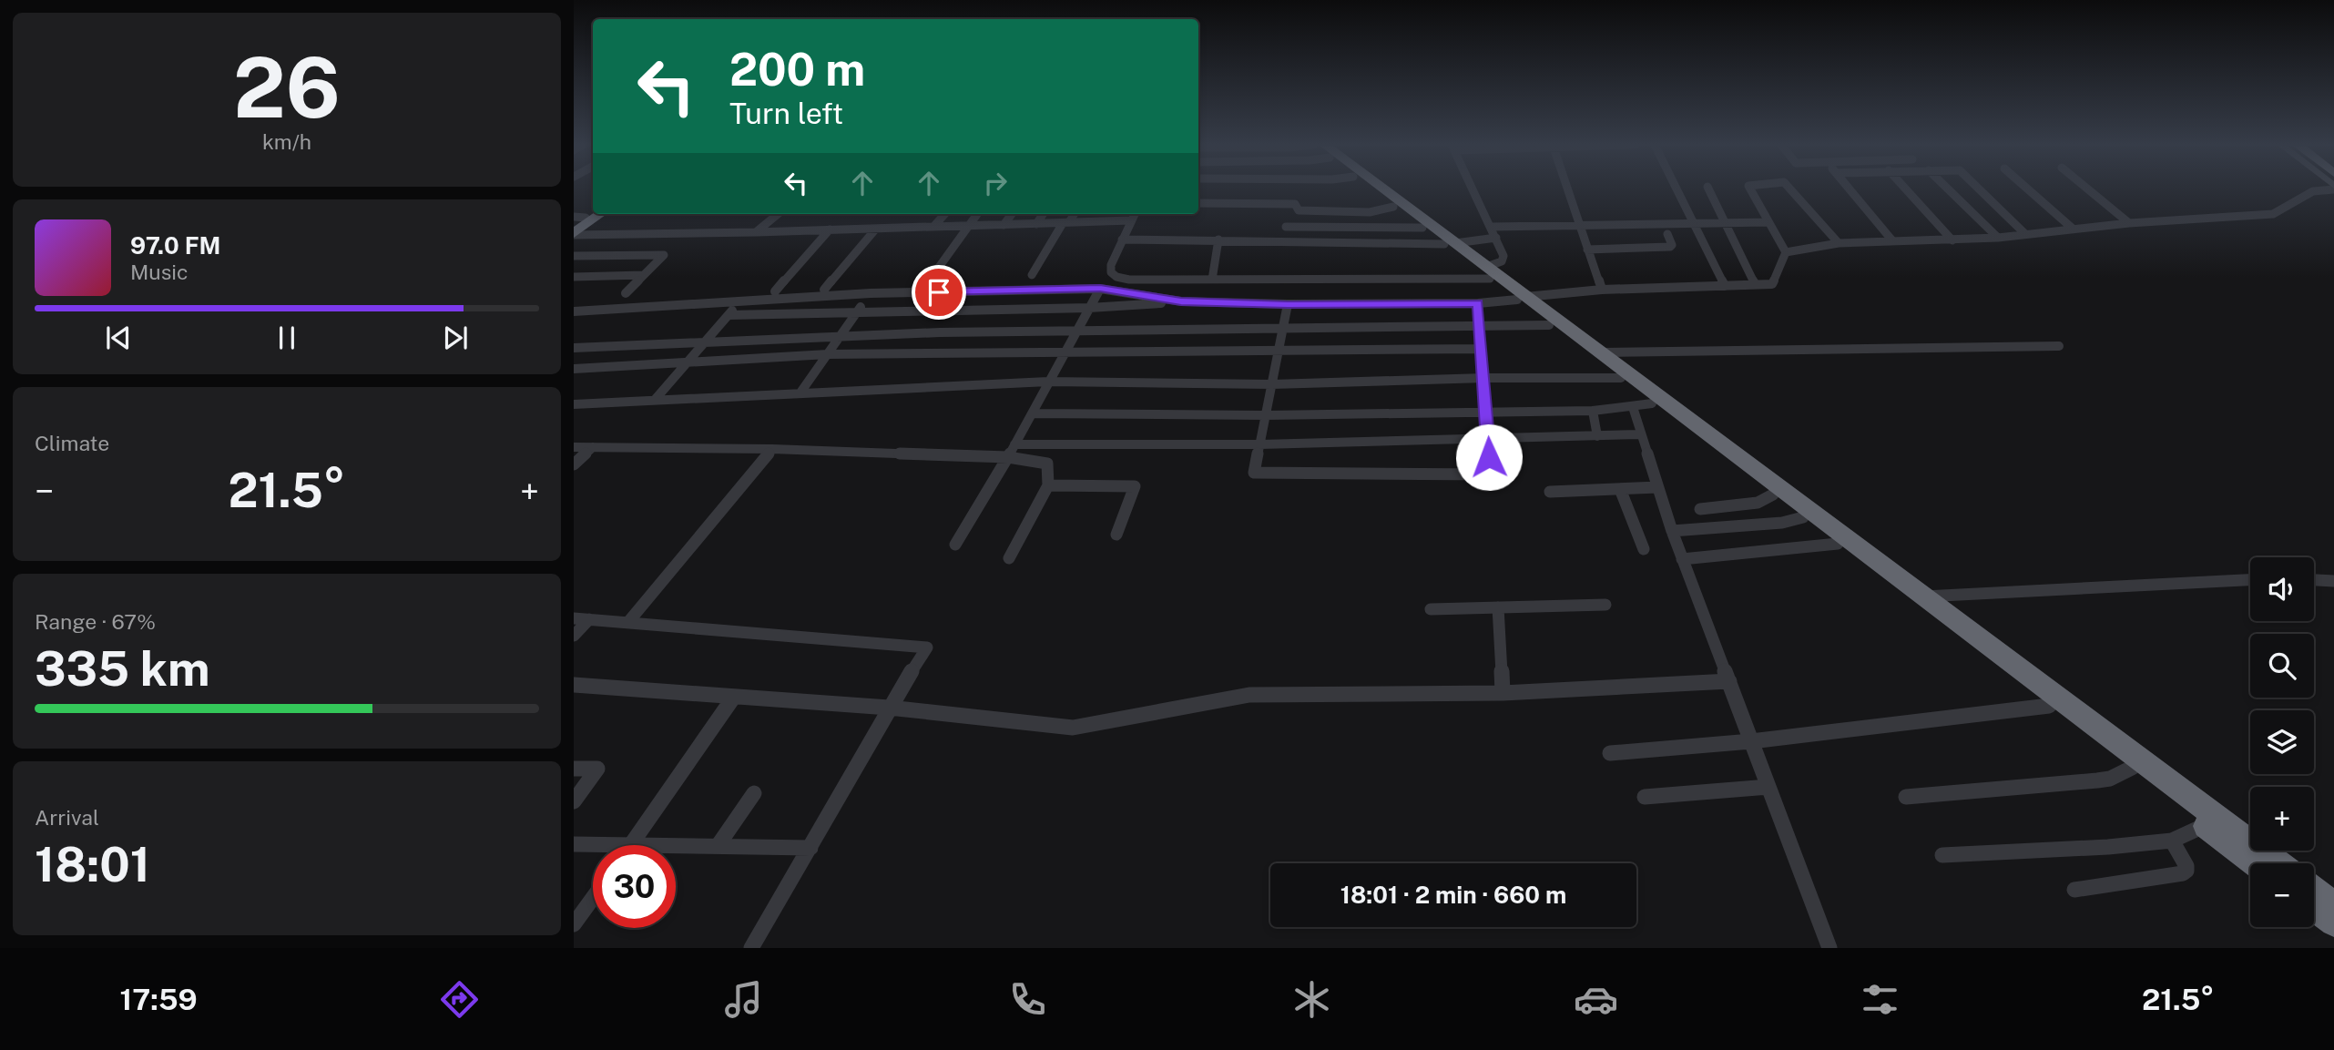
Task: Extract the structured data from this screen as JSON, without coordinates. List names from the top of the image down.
{
  "page": {
    "tile": [
      ["26", "km/h"],
      "Climate",
      ["Range · 67%", "335 km"],
      ["Arrival", "18:01"]
    ],
    "turn": ["200 m", "Turn left"],
    "song": ["97.0 FM", "Music"],
    "heat": ["−", "21.5°", "+"],
    "map_buttons": ["+", "−"],
    "limit": "30",
    "trip": "18:01 · 2 min · 660 m",
    "tabs": ["17:59", "21.5°"]
  }
}
